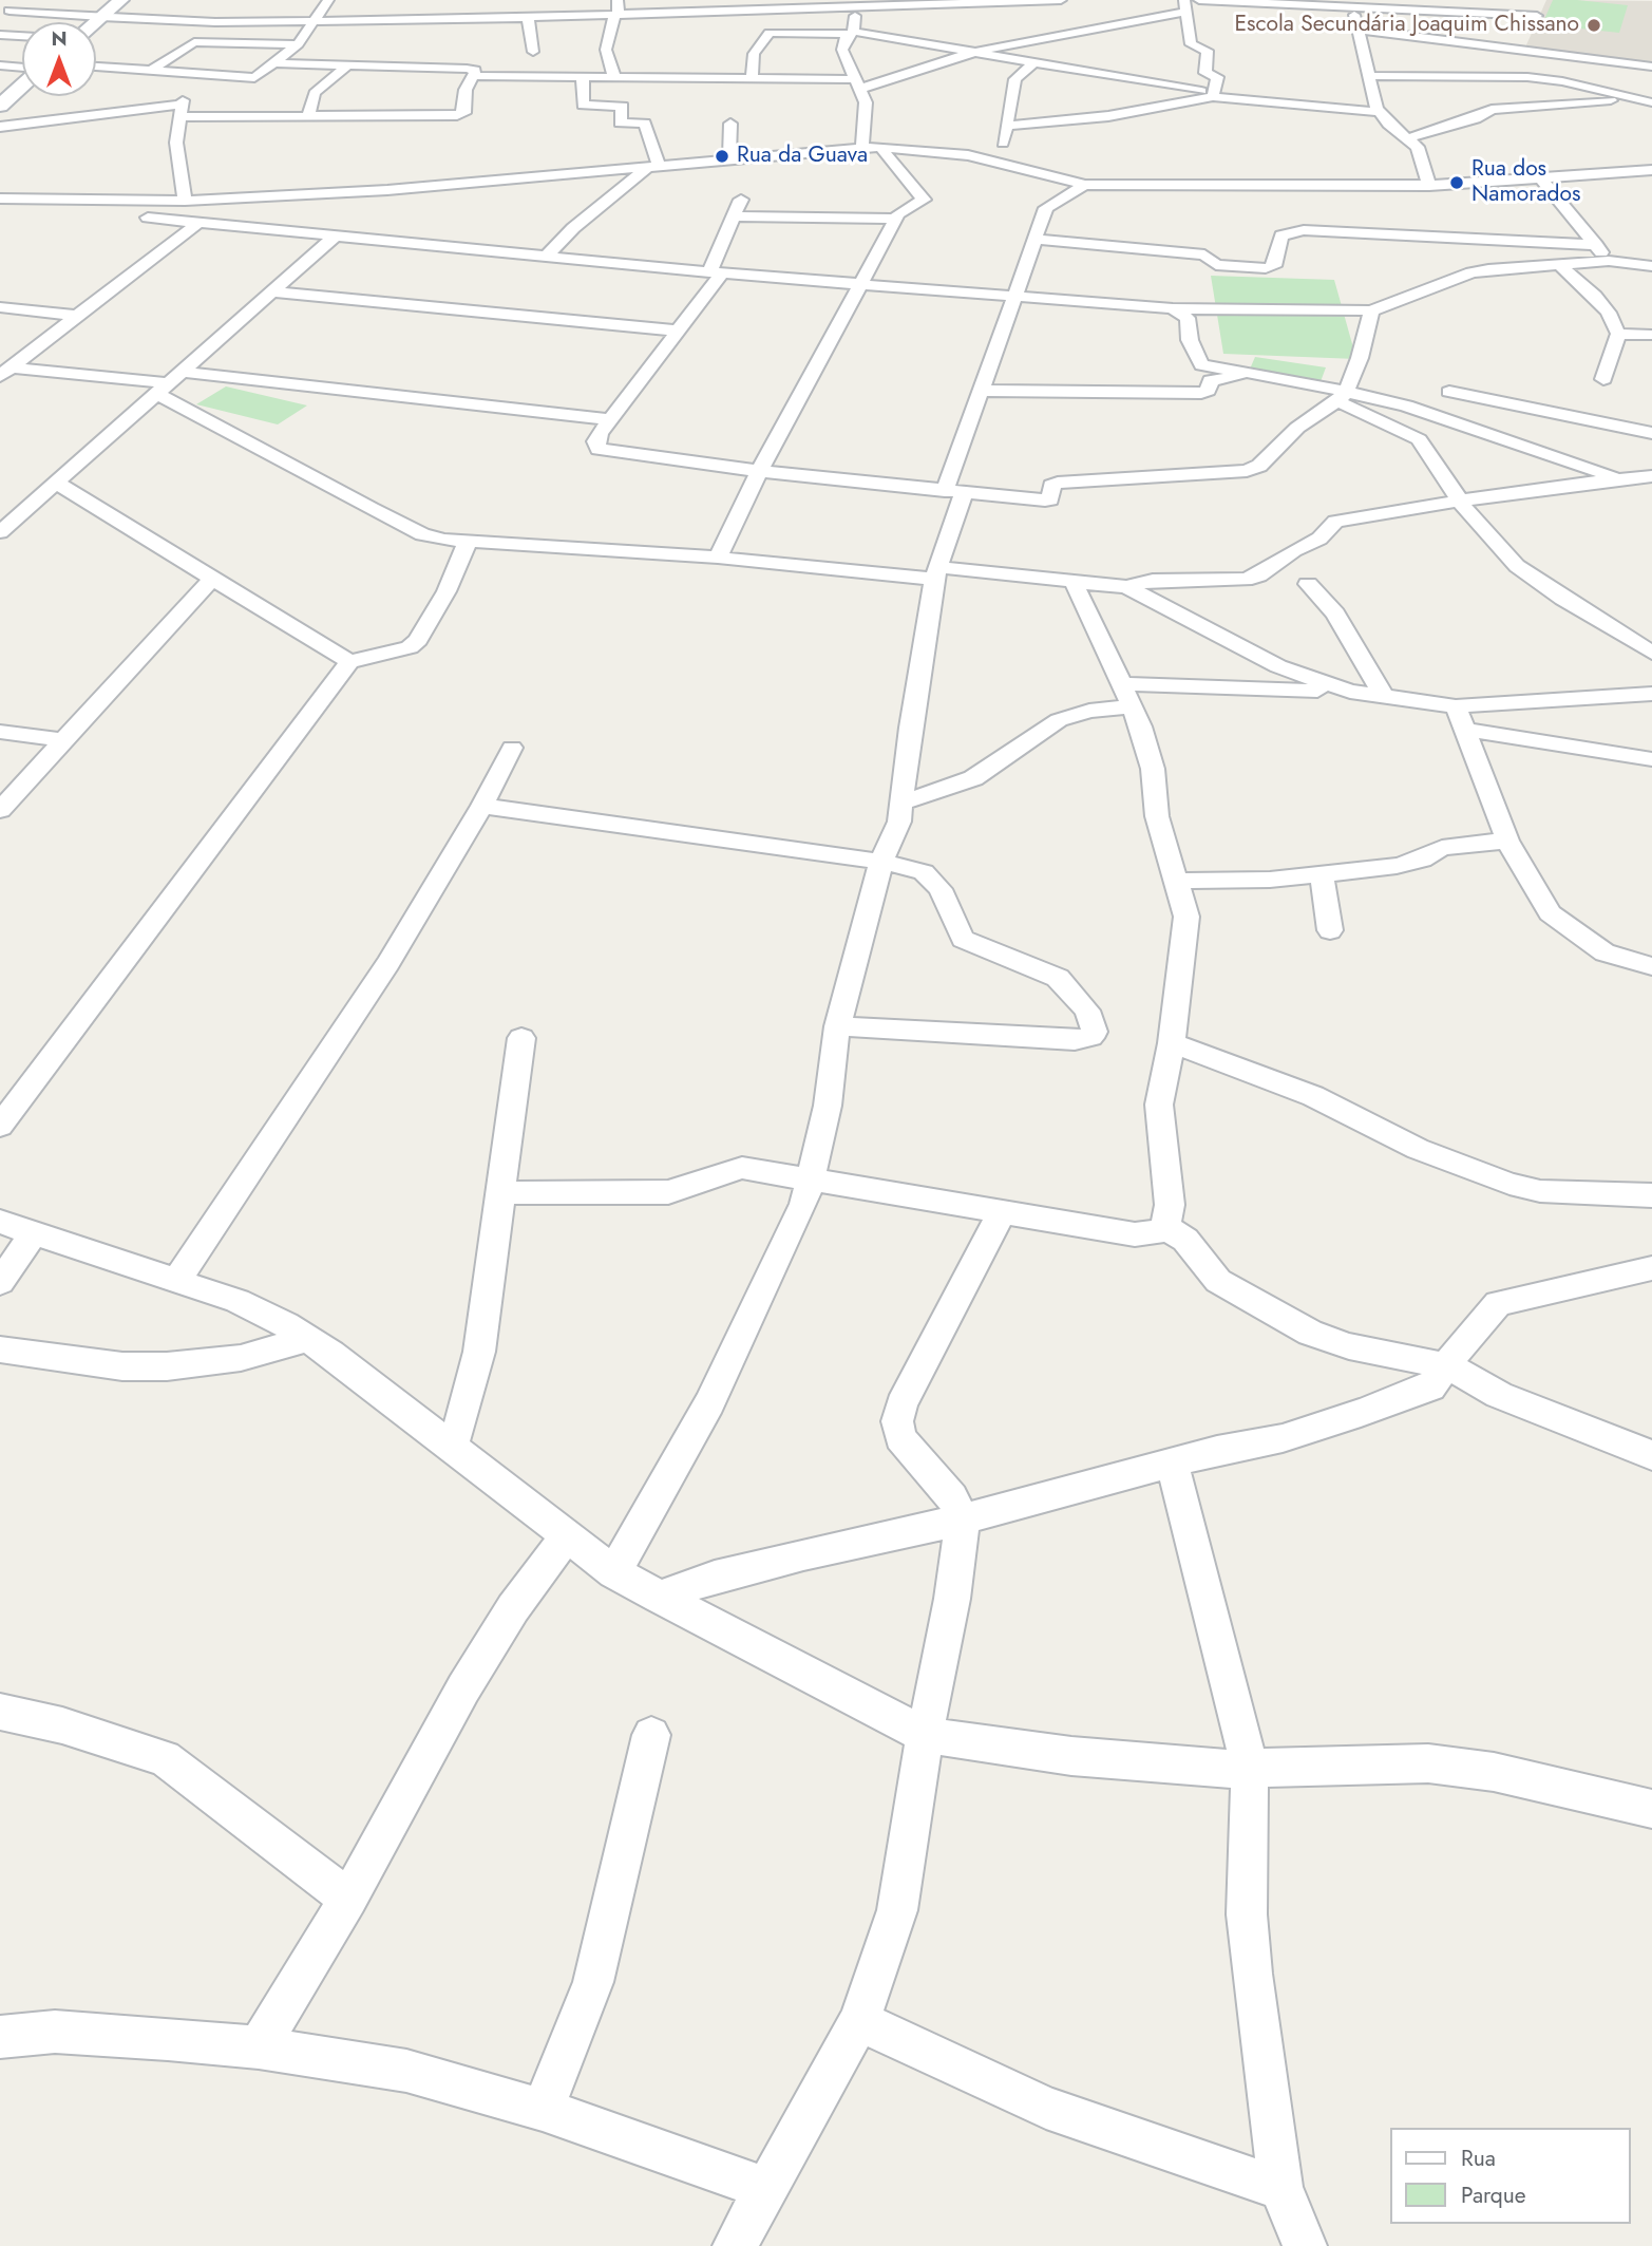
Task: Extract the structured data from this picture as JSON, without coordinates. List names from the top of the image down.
{
  "places": ["Escola Secundária Joaquim Chissano", "Rua da Guava", "Rua dos Namorados"],
  "legend": ["Rua", "Parque"],
  "north": "top"
}
